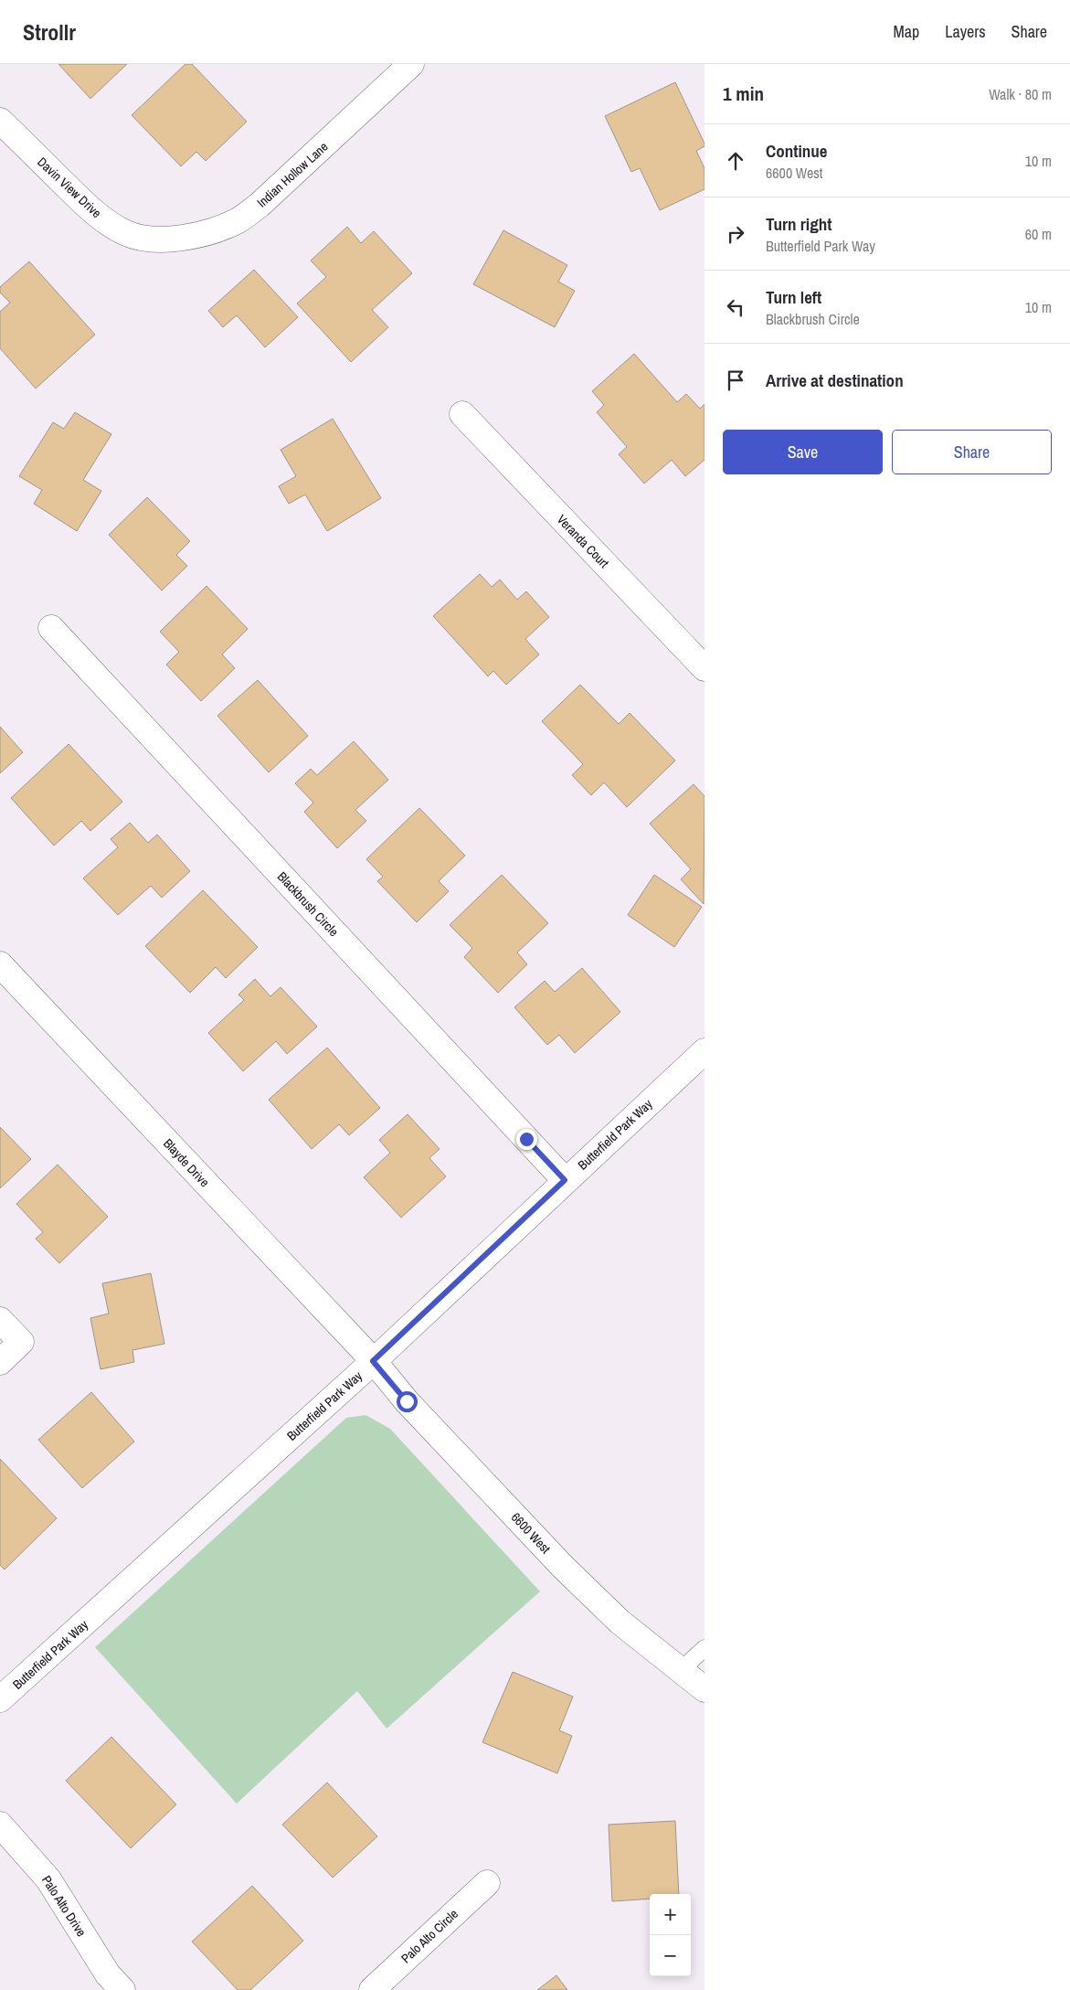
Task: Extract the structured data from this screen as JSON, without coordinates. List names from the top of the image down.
{
  "streets": {
    "street": [
      "Indian Hollow Lane",
      "Davin View Drive",
      "Veranda Court",
      "Blackbrush Circle",
      "Butterfield Park Way",
      "Blayde Drive",
      "6600 West",
      "Palo Alto Drive",
      "Palo Alto Circle"
    ]
  },
  "crossings": [
    ["Indian Hollow Lane", "Davin View Drive"],
    ["Blackbrush Circle", "Butterfield Park Way"],
    ["Butterfield Park Way", "Blayde Drive"],
    ["Butterfield Park Way", "6600 West"],
    ["Blayde Drive", "6600 West"]
  ],
  "page": {
    "header": "Strollr",
    "nav": ["Map", "Layers", "Share"],
    "heading": ["1 min", "Walk · 80 m"],
    "list": [
      ["Continue", "6600 West", "10 m"],
      ["Turn right", "Butterfield Park Way", "60 m"],
      ["Turn left", "Blackbrush Circle", "10 m"],
      "Arrive at destination"
    ],
    "buttons": ["Save", "Share"],
    "map_buttons": ["+", "−"]
  }
}
